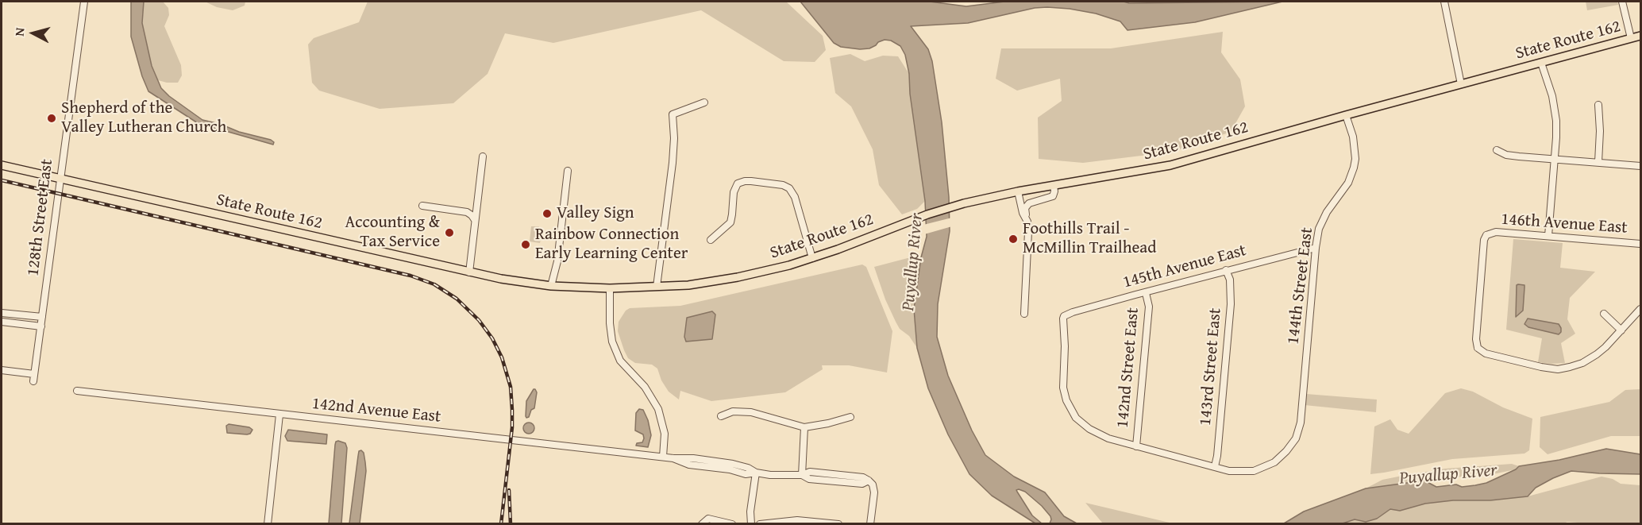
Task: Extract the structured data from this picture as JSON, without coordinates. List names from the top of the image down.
{
  "streets": {
    "main road": ["State Route 162"],
    "street": [
      "128th Street East",
      "146th Avenue East",
      "145th Avenue East",
      "144th Street East",
      "143rd Street East",
      "142nd Street East",
      "142nd Avenue East"
    ]
  },
  "crossings": [
    ["State Route 162", "128th Street East"],
    ["State Route 162", "144th Street East"],
    ["145th Avenue East", "144th Street East"],
    ["145th Avenue East", "143rd Street East"],
    ["145th Avenue East", "142nd Street East"],
    ["144th Street East", "143rd Street East"]
  ],
  "water": ["Puyallup River"],
  "places": [
    "Shepherd of the Valley Lutheran Church",
    "Valley Sign",
    "Accounting & Tax Service",
    "Foothills Trail - McMillin Trailhead",
    "Rainbow Connection Early Learning Center"
  ],
  "north": "left"
}
